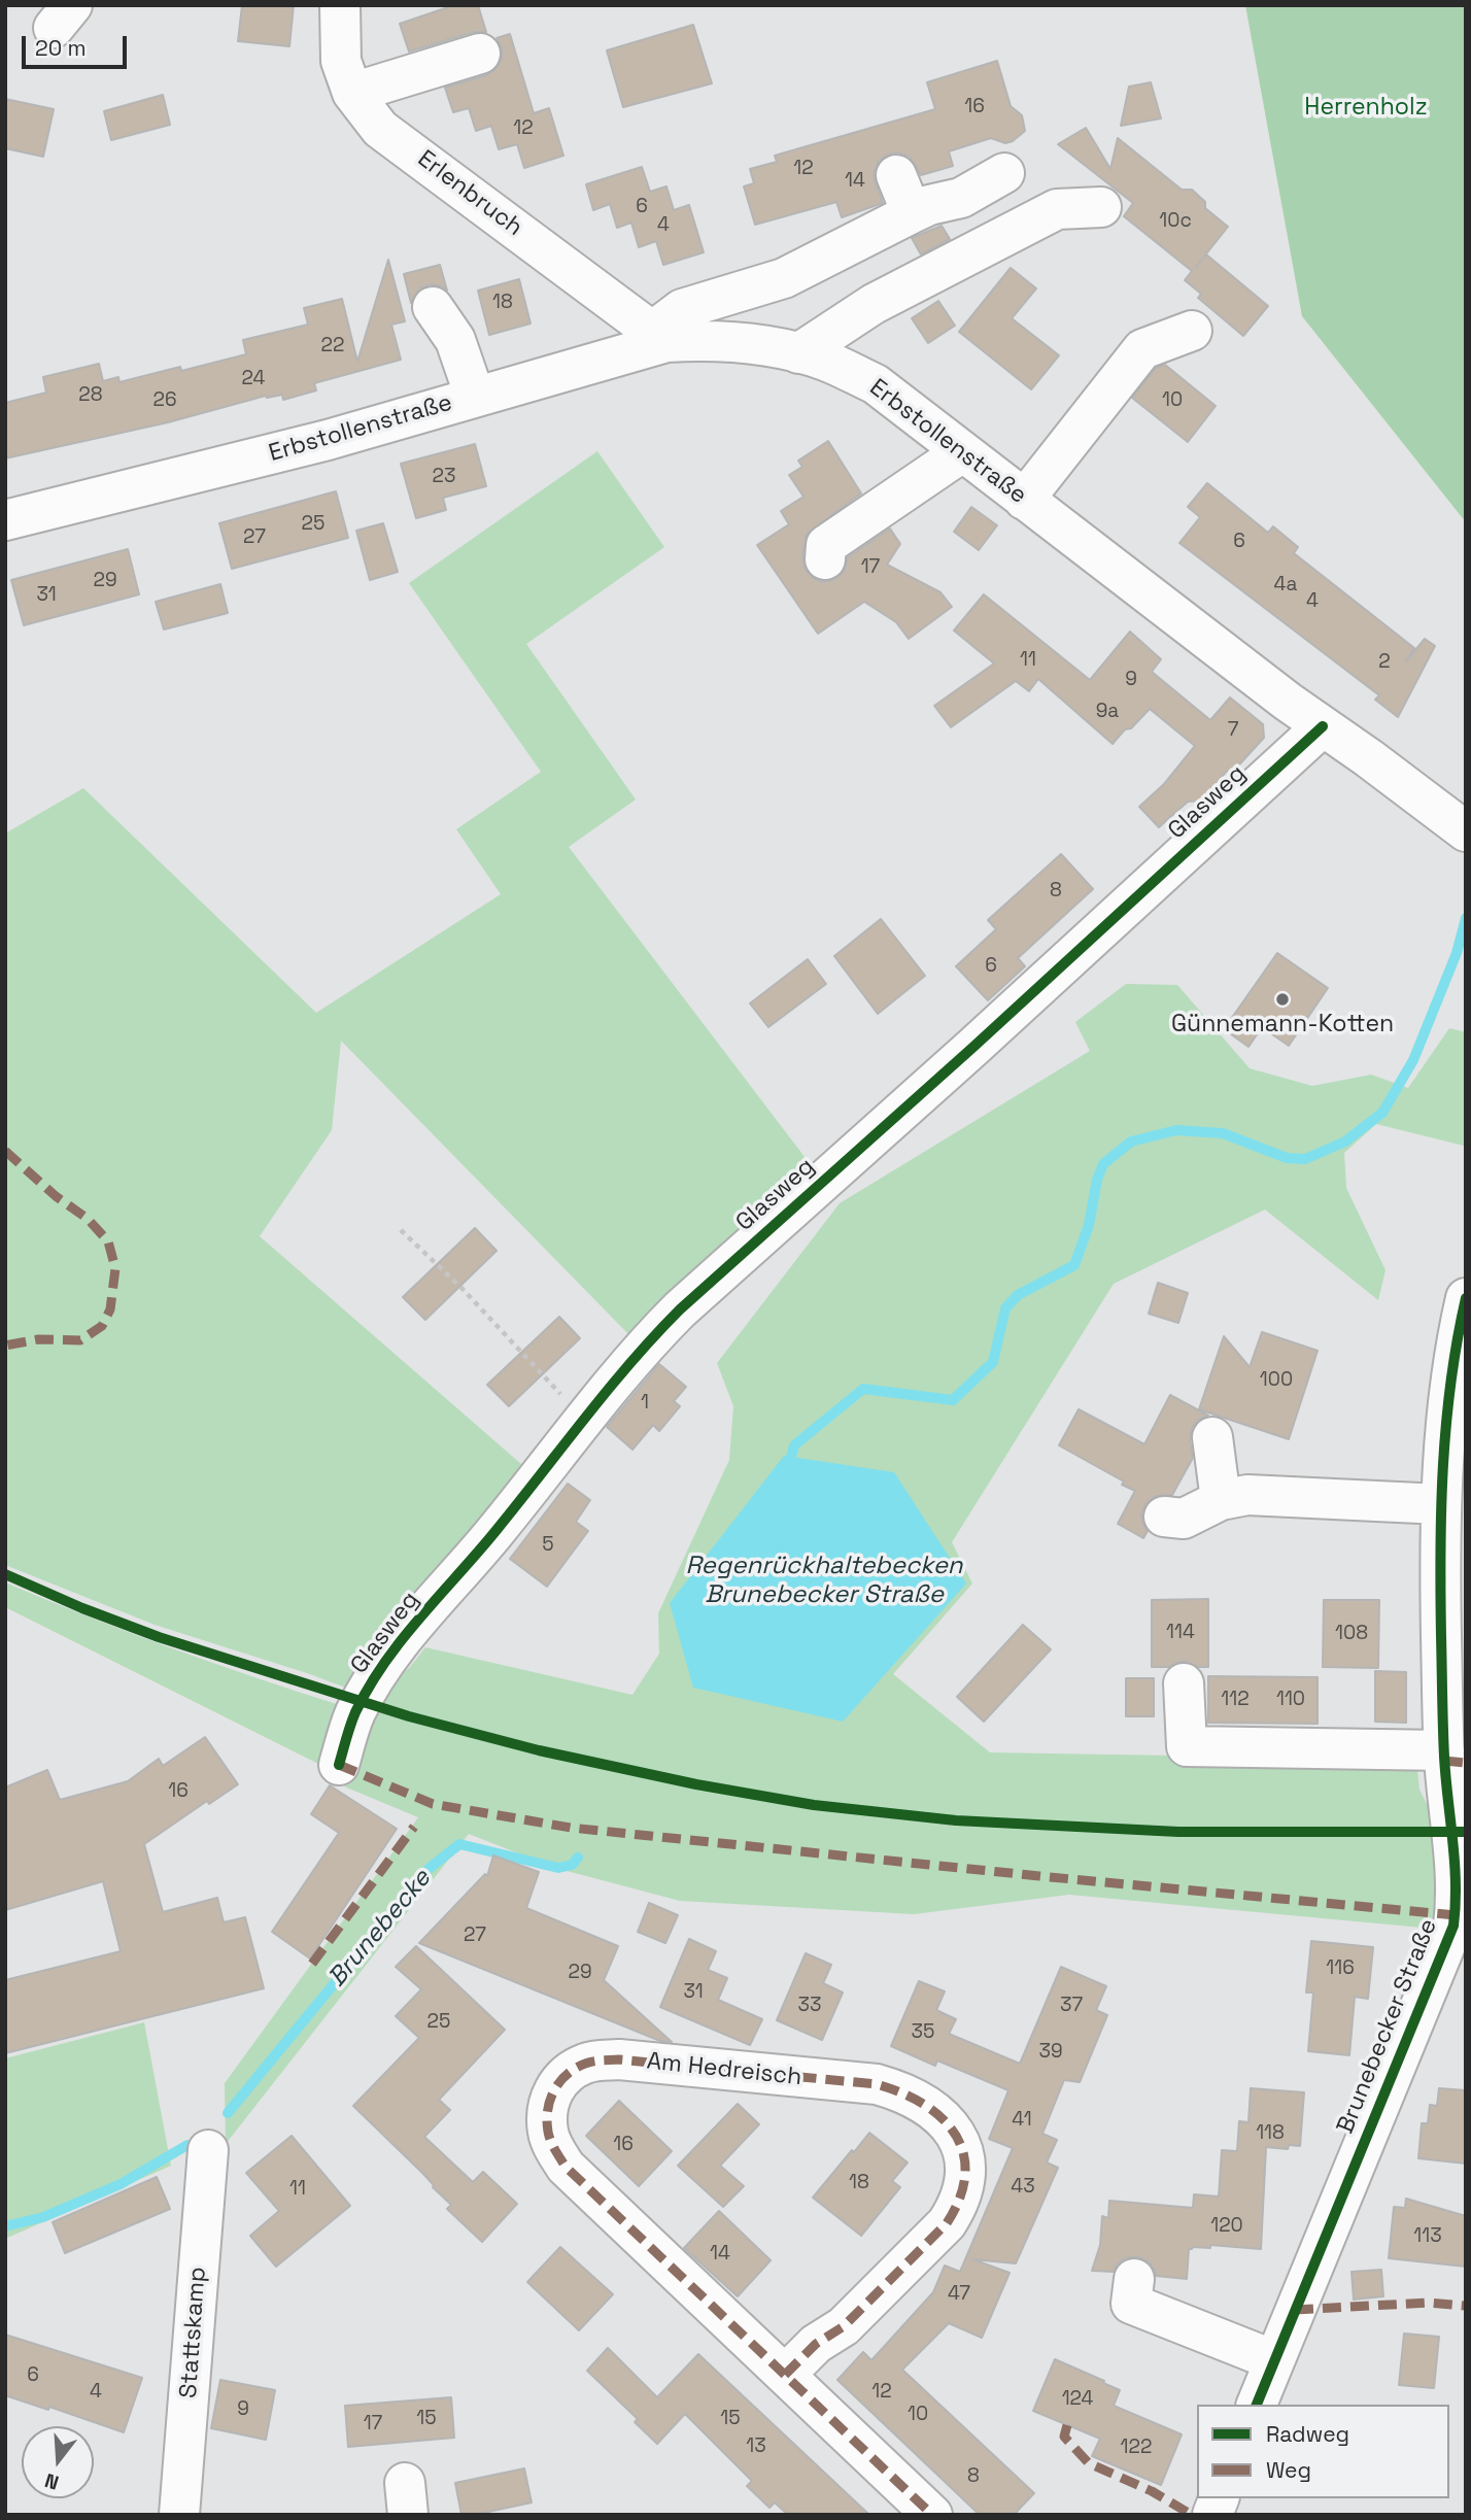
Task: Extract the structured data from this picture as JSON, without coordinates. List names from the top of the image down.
{
  "streets": {
    "street": [
      "Erlenbruch",
      "Erbstollenstraße",
      "Glasweg",
      "Brunebecker Straße",
      "Am Hedreisch",
      "Stattskamp"
    ]
  },
  "crossings": [
    ["Erlenbruch", "Erbstollenstraße"],
    ["Erbstollenstraße", "Glasweg"]
  ],
  "water": ["Regenrückhaltebecken Brunebecker Straße", "Brunebecke"],
  "parks": ["Herrenholz"],
  "places": ["Günnemann-Kotten"],
  "house_numbers": [
    "16",
    "12",
    "12",
    "14",
    "6",
    "10c",
    "4",
    "18",
    "22",
    "24",
    "28",
    "26",
    "10",
    "23",
    "25",
    "27",
    "6",
    "17",
    "29",
    "4a",
    "31",
    "4",
    "11",
    "2",
    "9",
    "9a",
    "7",
    "8",
    "6",
    "100",
    "1",
    "5",
    "114",
    "108",
    "112",
    "110",
    "16",
    "27",
    "116",
    "29",
    "31",
    "33",
    "37",
    "25",
    "35",
    "39",
    "41",
    "118",
    "16",
    "18",
    "43",
    "11",
    "120",
    "113",
    "14",
    "47",
    "6",
    "4",
    "12",
    "124",
    "9",
    "10",
    "15",
    "15",
    "17",
    "13",
    "122",
    "8"
  ],
  "legend": ["Radweg", "Weg"],
  "scale_bar": "20 m",
  "north": "bottom"
}
